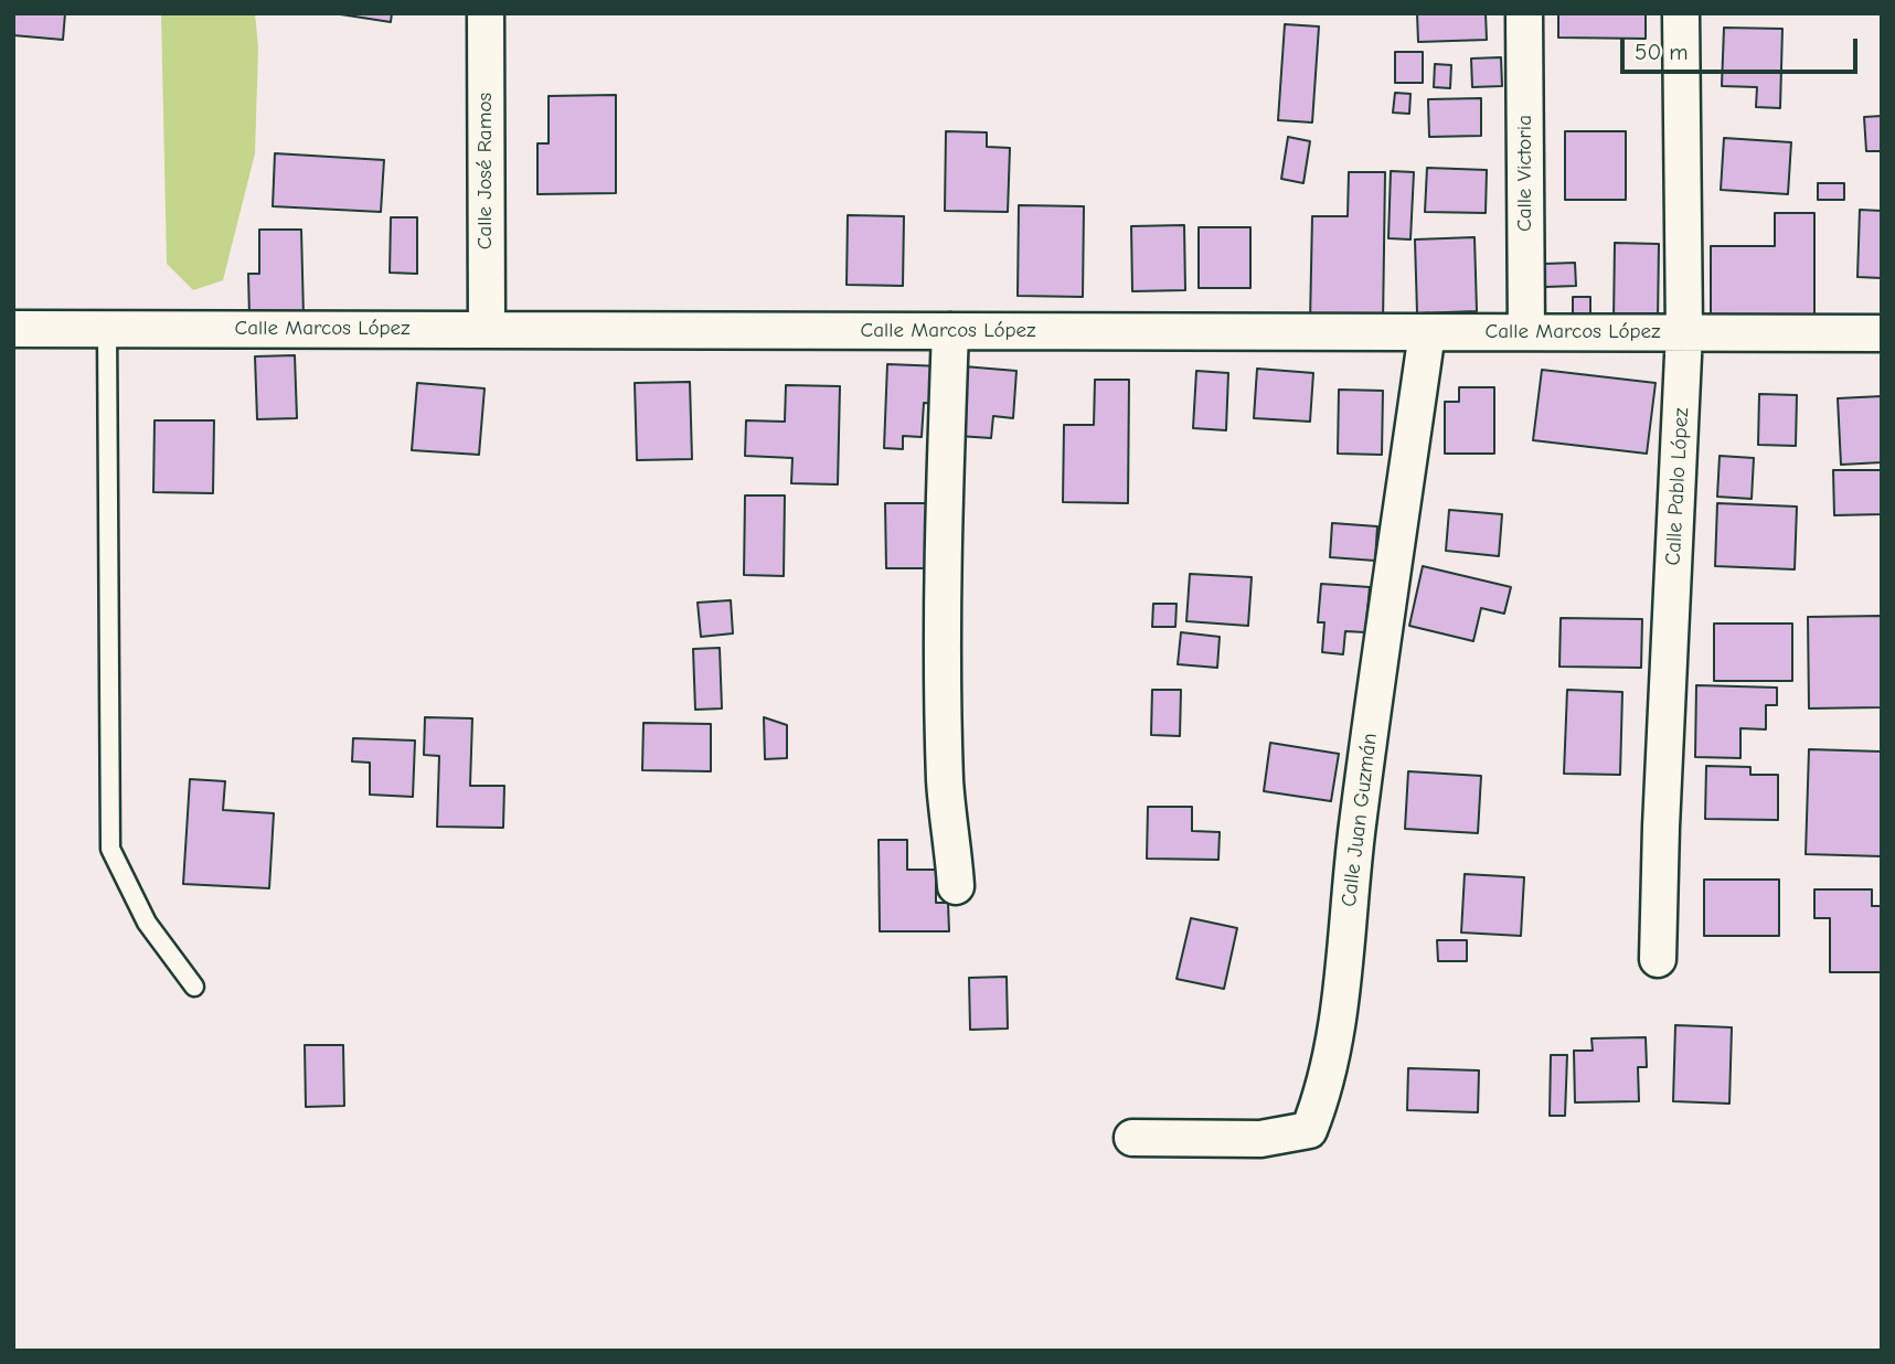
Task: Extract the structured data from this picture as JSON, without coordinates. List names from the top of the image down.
{
  "streets": {
    "street": [
      "Calle José Ramos",
      "Calle Victoria",
      "Calle Marcos López",
      "Calle Pablo López",
      "Calle Juan Guzmán"
    ]
  },
  "crossings": [
    ["Calle José Ramos", "Calle Marcos López"],
    ["Calle Victoria", "Calle Marcos López"],
    ["Calle Marcos López", "Calle Pablo López"],
    ["Calle Marcos López", "Calle Juan Guzmán"]
  ],
  "scale_bar": "50 m"
}
